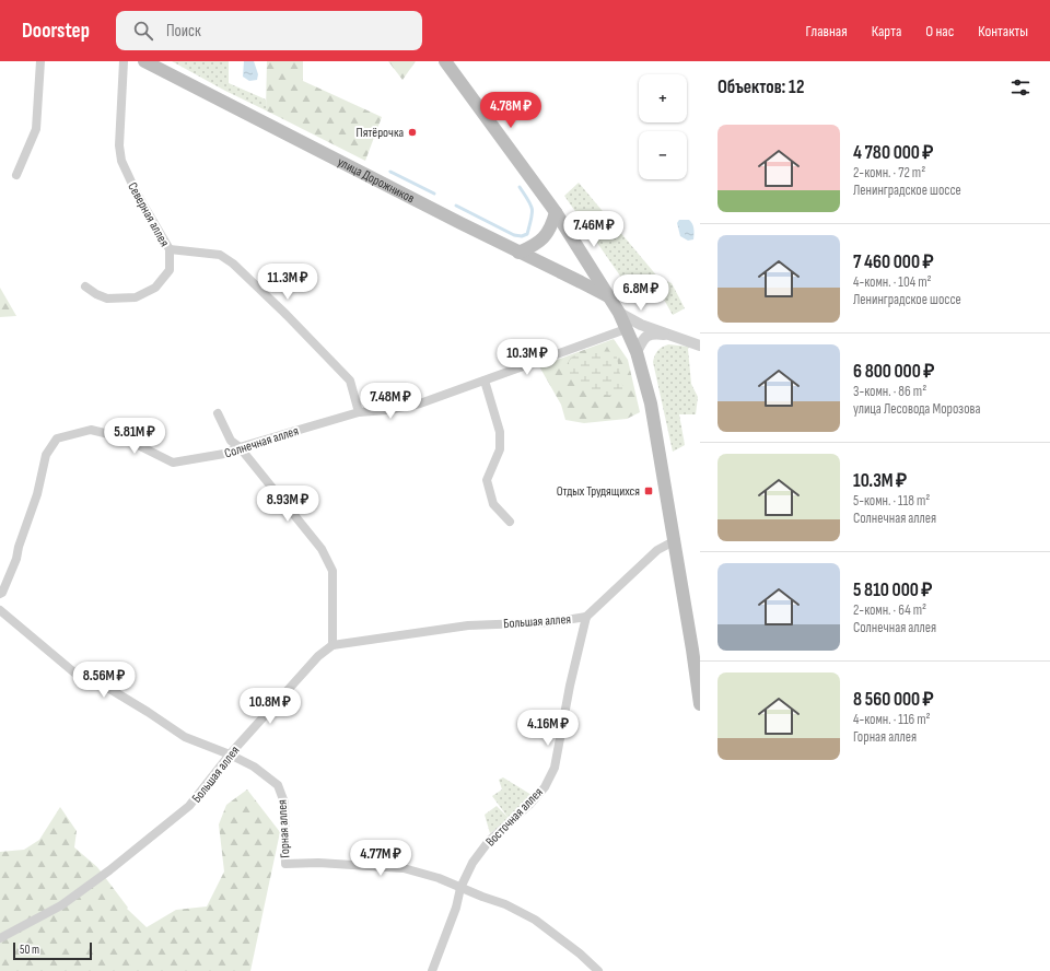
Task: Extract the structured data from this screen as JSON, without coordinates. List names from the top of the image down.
{
  "streets": {
    "main road": ["улица Дорожников"],
    "street": [
      "Северная аллея",
      "Солнечная аллея",
      "Большая аллея",
      "Восточная аллея",
      "Горная аллея"
    ]
  },
  "crossings": [
    ["Большая аллея", "Восточная аллея"],
    ["Большая аллея", "Горная аллея"],
    ["Восточная аллея", "Горная аллея"]
  ],
  "places": {
    "other": ["Пятёрочка"],
    "transit": ["Отдых Трудящихся"]
  },
  "scale_bar": "50 m",
  "page": {
    "header": "Doorstep",
    "search": "Поиск",
    "nav": [
      "Главная",
      "Карта",
      "О нас",
      "Контакты"
    ],
    "heading": "Объектов: 12",
    "map_buttons": ["+", "−"],
    "price": [
      "4.78M ₽",
      "7.46M ₽",
      "11.3M ₽",
      "6.8M ₽",
      "10.3M ₽",
      "7.48M ₽",
      "5.81M ₽",
      "8.93M ₽",
      "8.56M ₽",
      "10.8M ₽",
      "4.16M ₽",
      "4.77M ₽"
    ],
    "list": [
      {
        "name": "4 780 000 ₽",
        "note": "2-комн. · 72 m² · Ленинградское шоссе"
      },
      {
        "name": "7 460 000 ₽",
        "note": "4-комн. · 104 m² · Ленинградское шоссе"
      },
      {
        "name": "6 800 000 ₽",
        "note": "3-комн. · 86 m² · улица Лесовода Морозова"
      },
      {
        "name": "10.3M ₽",
        "note": "5-комн. · 118 m² · Солнечная аллея"
      },
      {
        "name": "5 810 000 ₽",
        "note": "2-комн. · 64 m² · Солнечная аллея"
      },
      {
        "name": "8 560 000 ₽",
        "note": "4-комн. · 116 m² · Горная аллея"
      }
    ],
    "scale": "50 m"
  }
}
